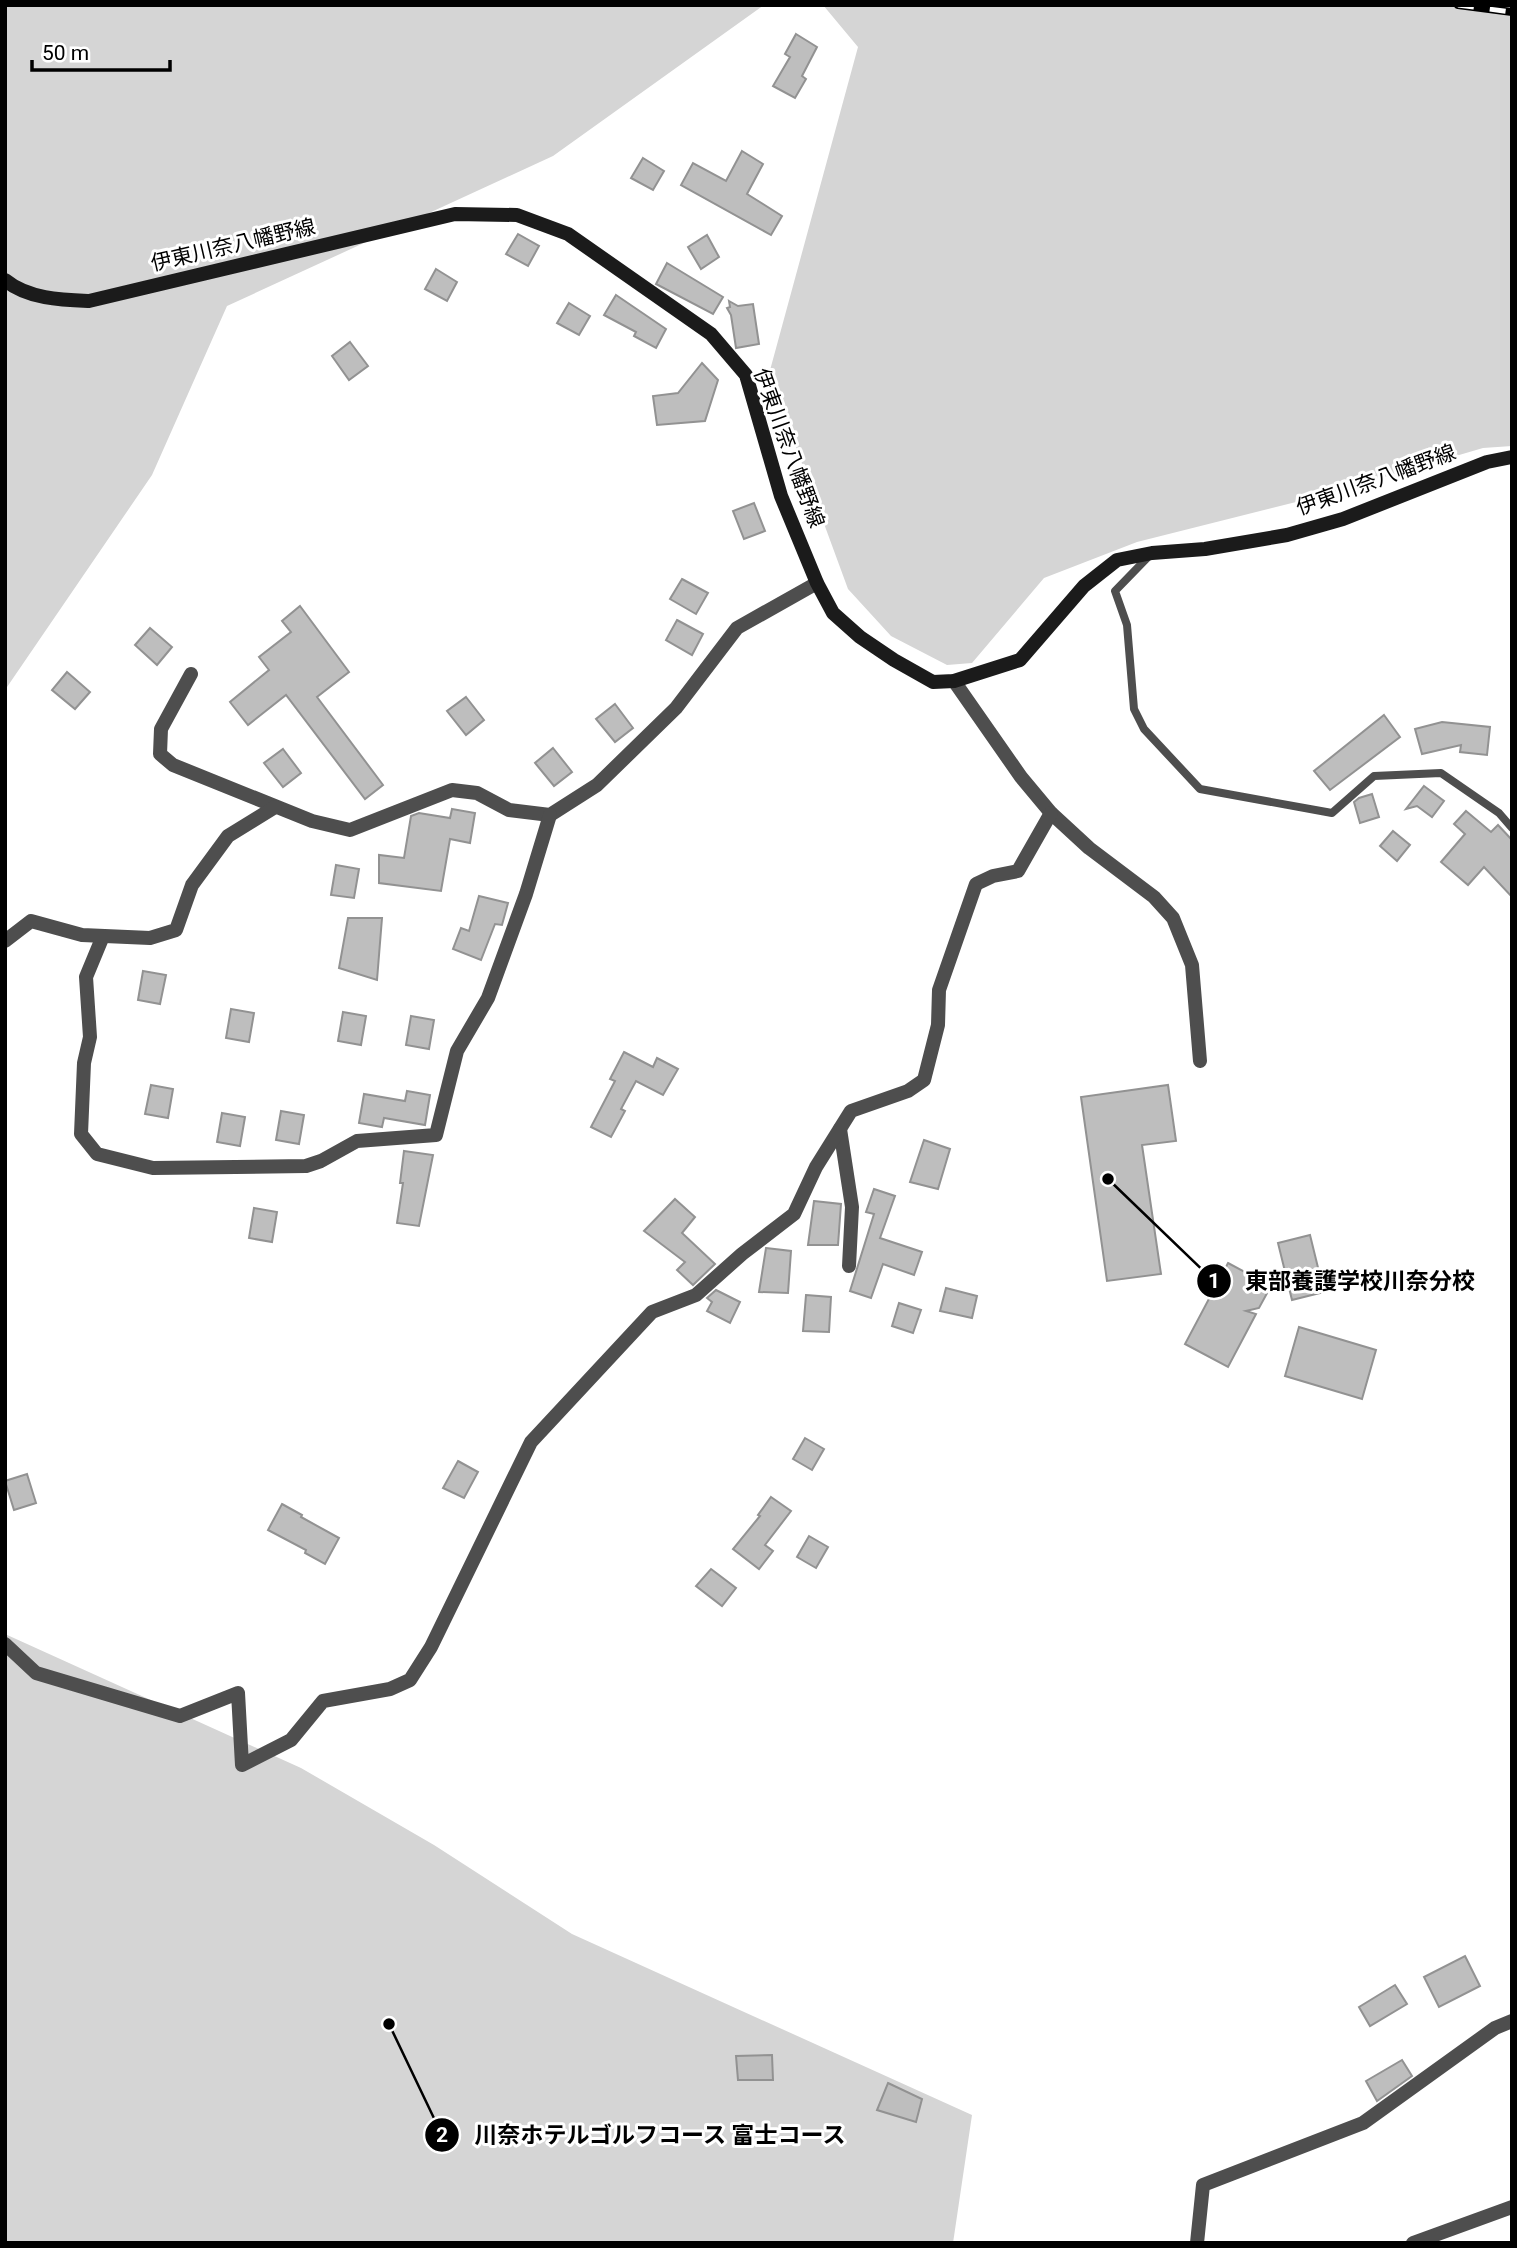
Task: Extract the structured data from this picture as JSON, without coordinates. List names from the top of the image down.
{
  "streets": {
    "main road": ["伊東川奈八幡野線"]
  },
  "places": ["東部養護学校川奈分校", "川奈ホテルゴルフコース 富士コース"],
  "scale_bar": "50 m"
}
